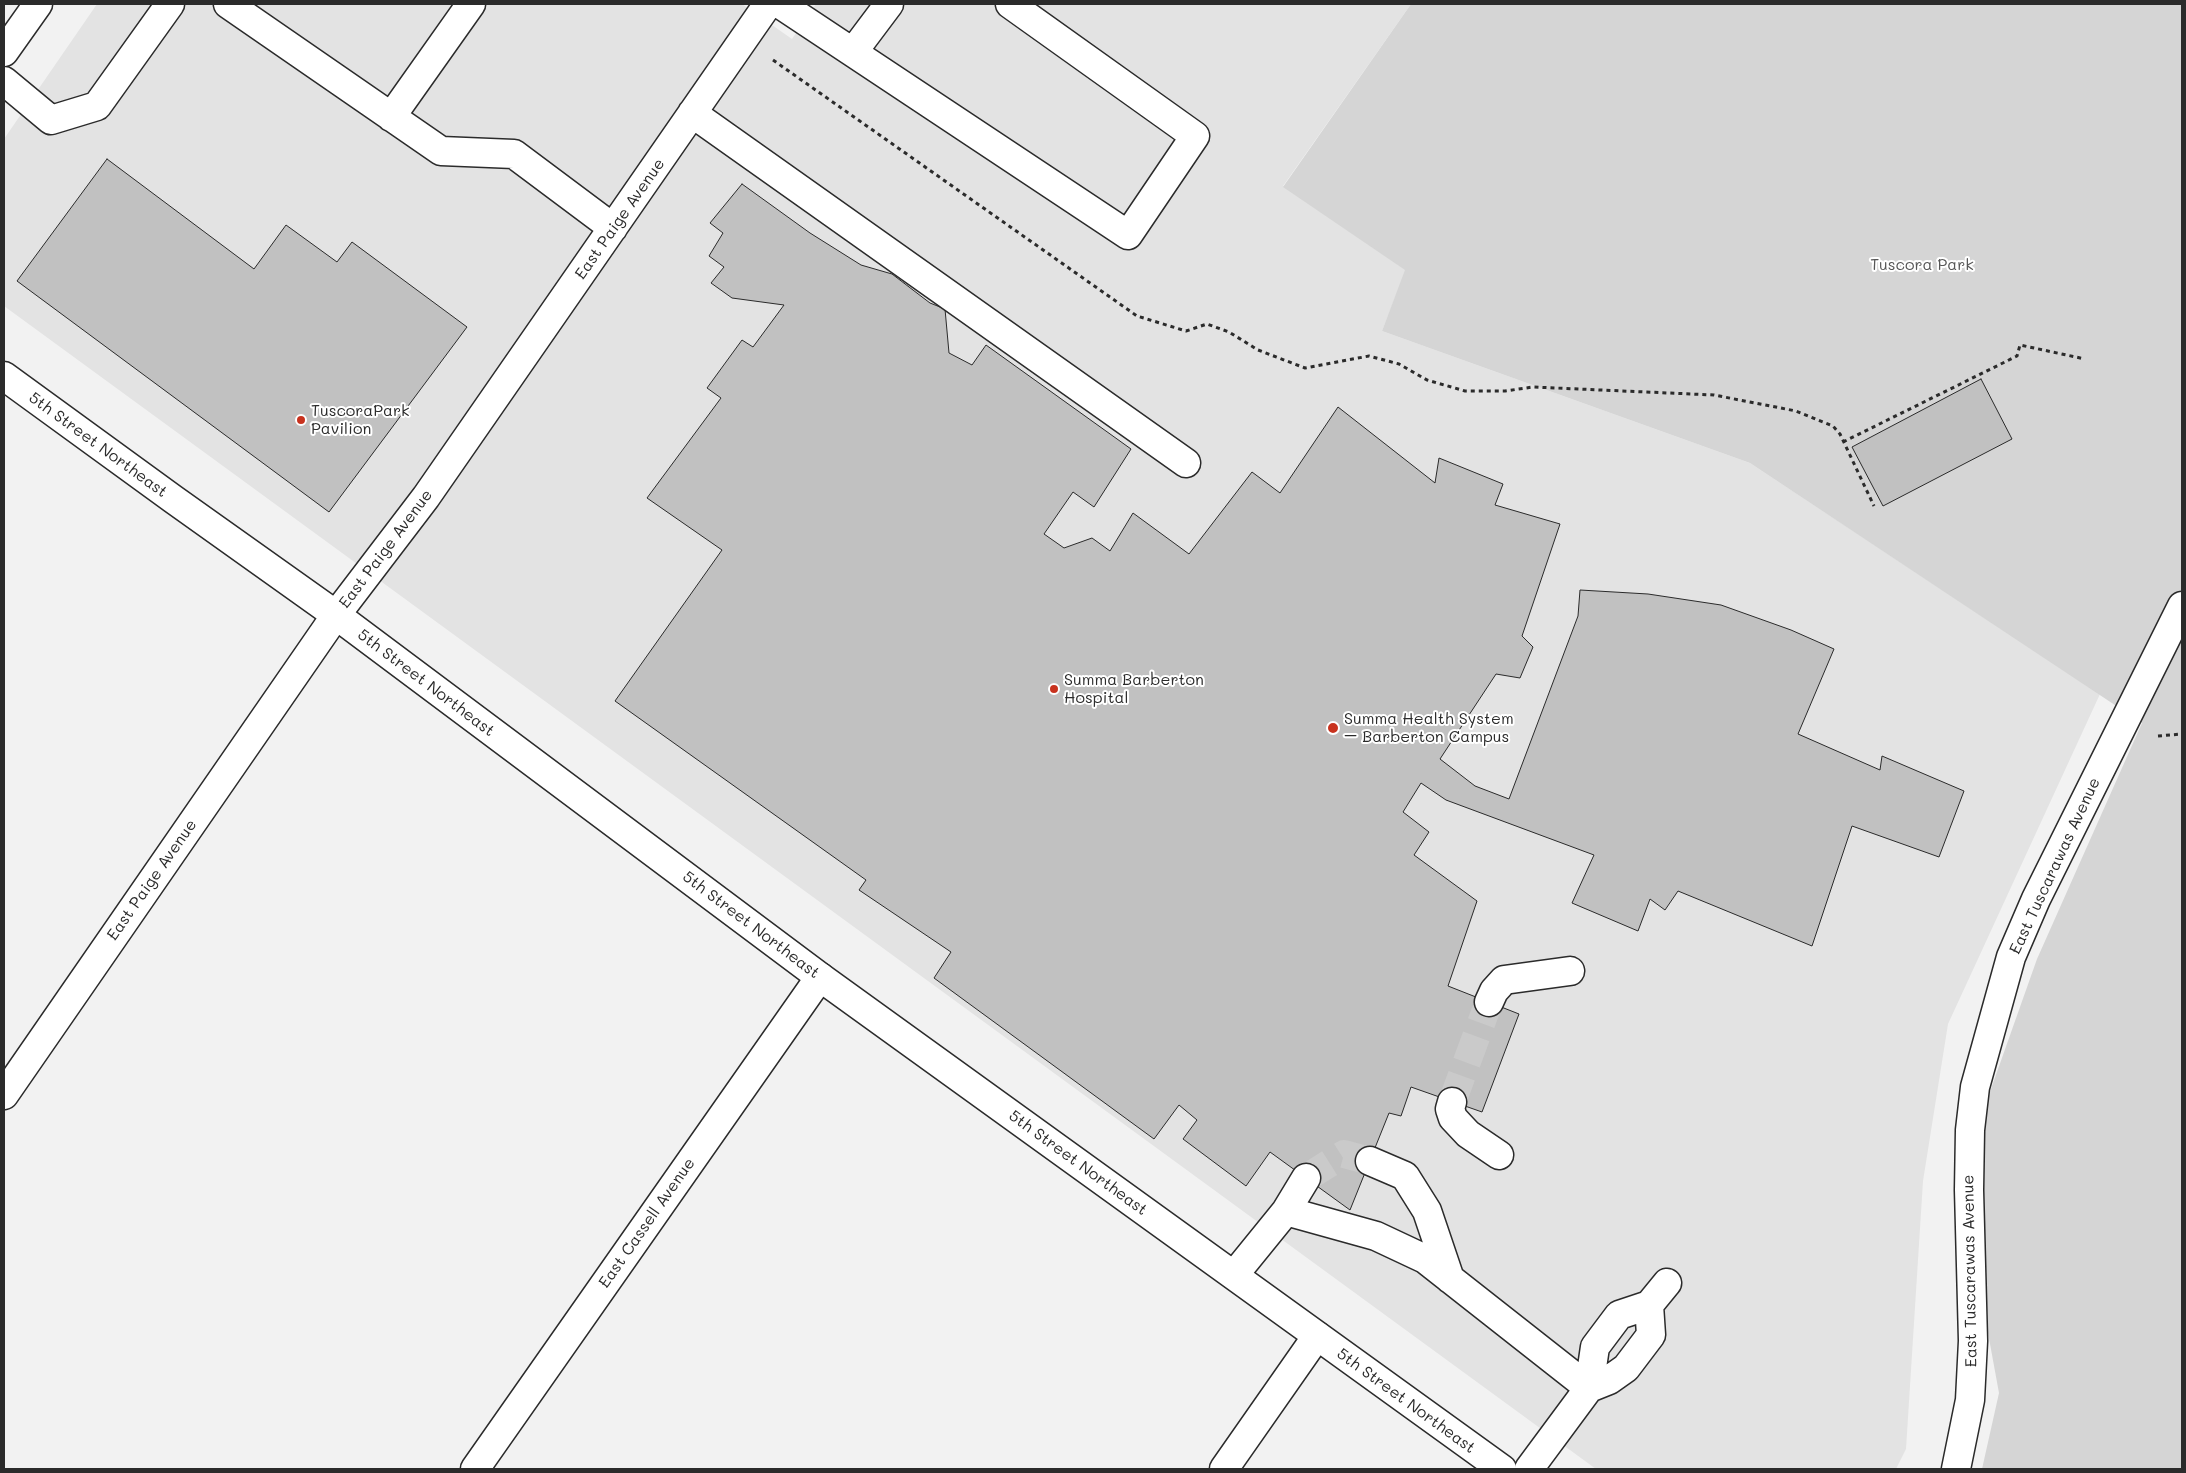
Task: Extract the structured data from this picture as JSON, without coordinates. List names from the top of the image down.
{
  "streets": {
    "street": [
      "East Paige Avenue",
      "5th Street Northeast",
      "East Tuscarawas Avenue",
      "East Cassell Avenue"
    ]
  },
  "crossings": [
    ["East Paige Avenue", "5th Street Northeast"],
    ["5th Street Northeast", "East Cassell Avenue"]
  ],
  "parks": ["Tuscora Park"],
  "places": ["TuscoraPark Pavilion", "Summa Barberton Hospital", "Summa Health System – Barberton Campus"]
}
